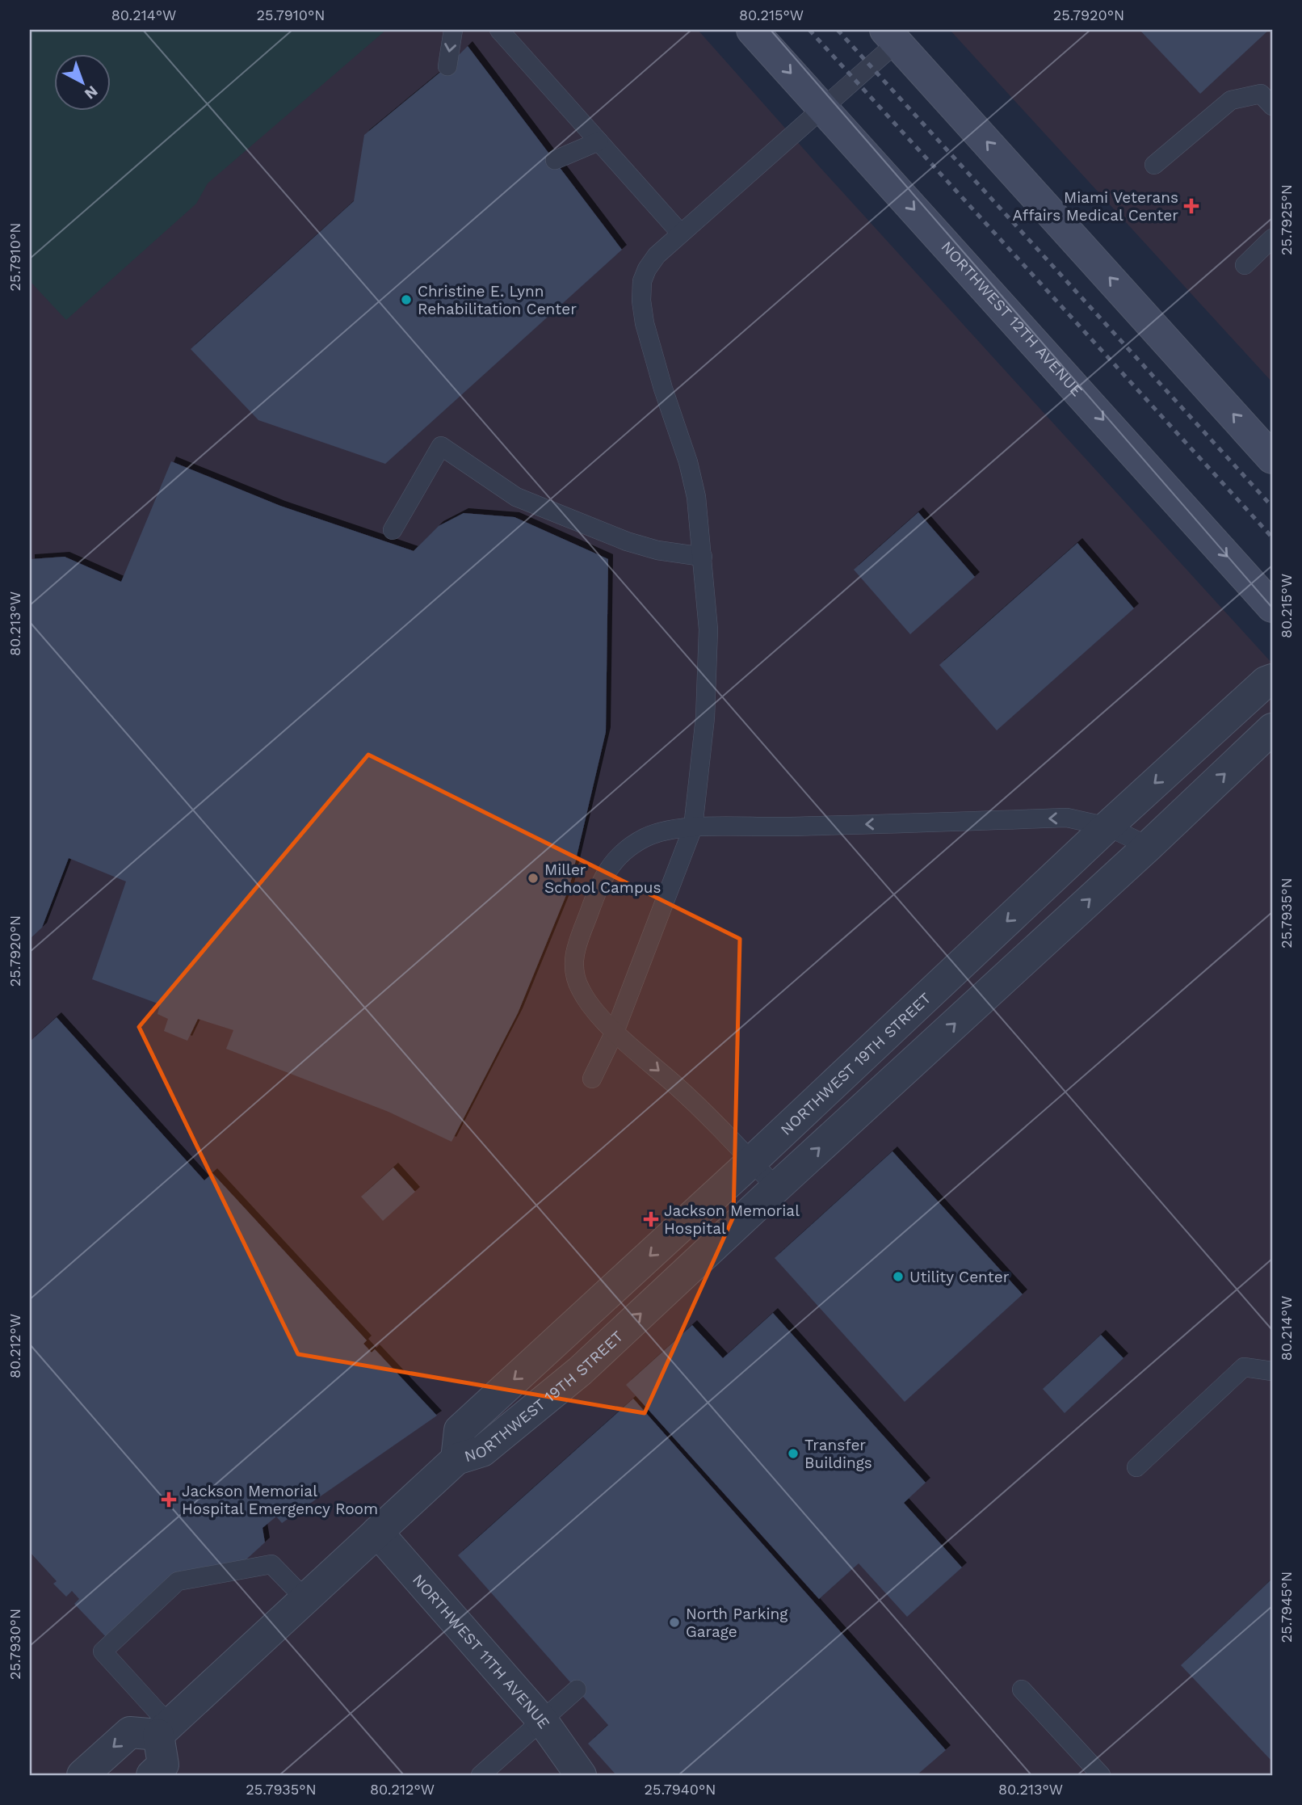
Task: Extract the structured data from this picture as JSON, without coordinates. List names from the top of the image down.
{
  "streets": {
    "main road": ["NORTHWEST 12TH AVENUE"],
    "street": ["NORTHWEST 19TH STREET", "NORTHWEST 11TH AVENUE"]
  },
  "crossings": [
    ["NORTHWEST 19TH STREET", "NORTHWEST 11TH AVENUE"]
  ],
  "places": {
    "health": ["Miami Veterans Affairs Medical Center", "Jackson Memorial Hospital", "Jackson Memorial Hospital Emergency Room"],
    "other": [
      "Christine E. Lynn Rehabilitation Center",
      "Miller School Campus",
      "Utility Center",
      "Transfer Buildings",
      "North Parking Garage"
    ]
  },
  "north": "bottom right",
  "coordinates": [
    "80.214°W",
    "25.7910°N",
    "80.215°W",
    "25.7920°N",
    "25.7925°N",
    "80.213°W",
    "25.7935°N",
    "80.212°W",
    "25.7945°N",
    "25.7930°N",
    "25.7940°N"
  ]
}
